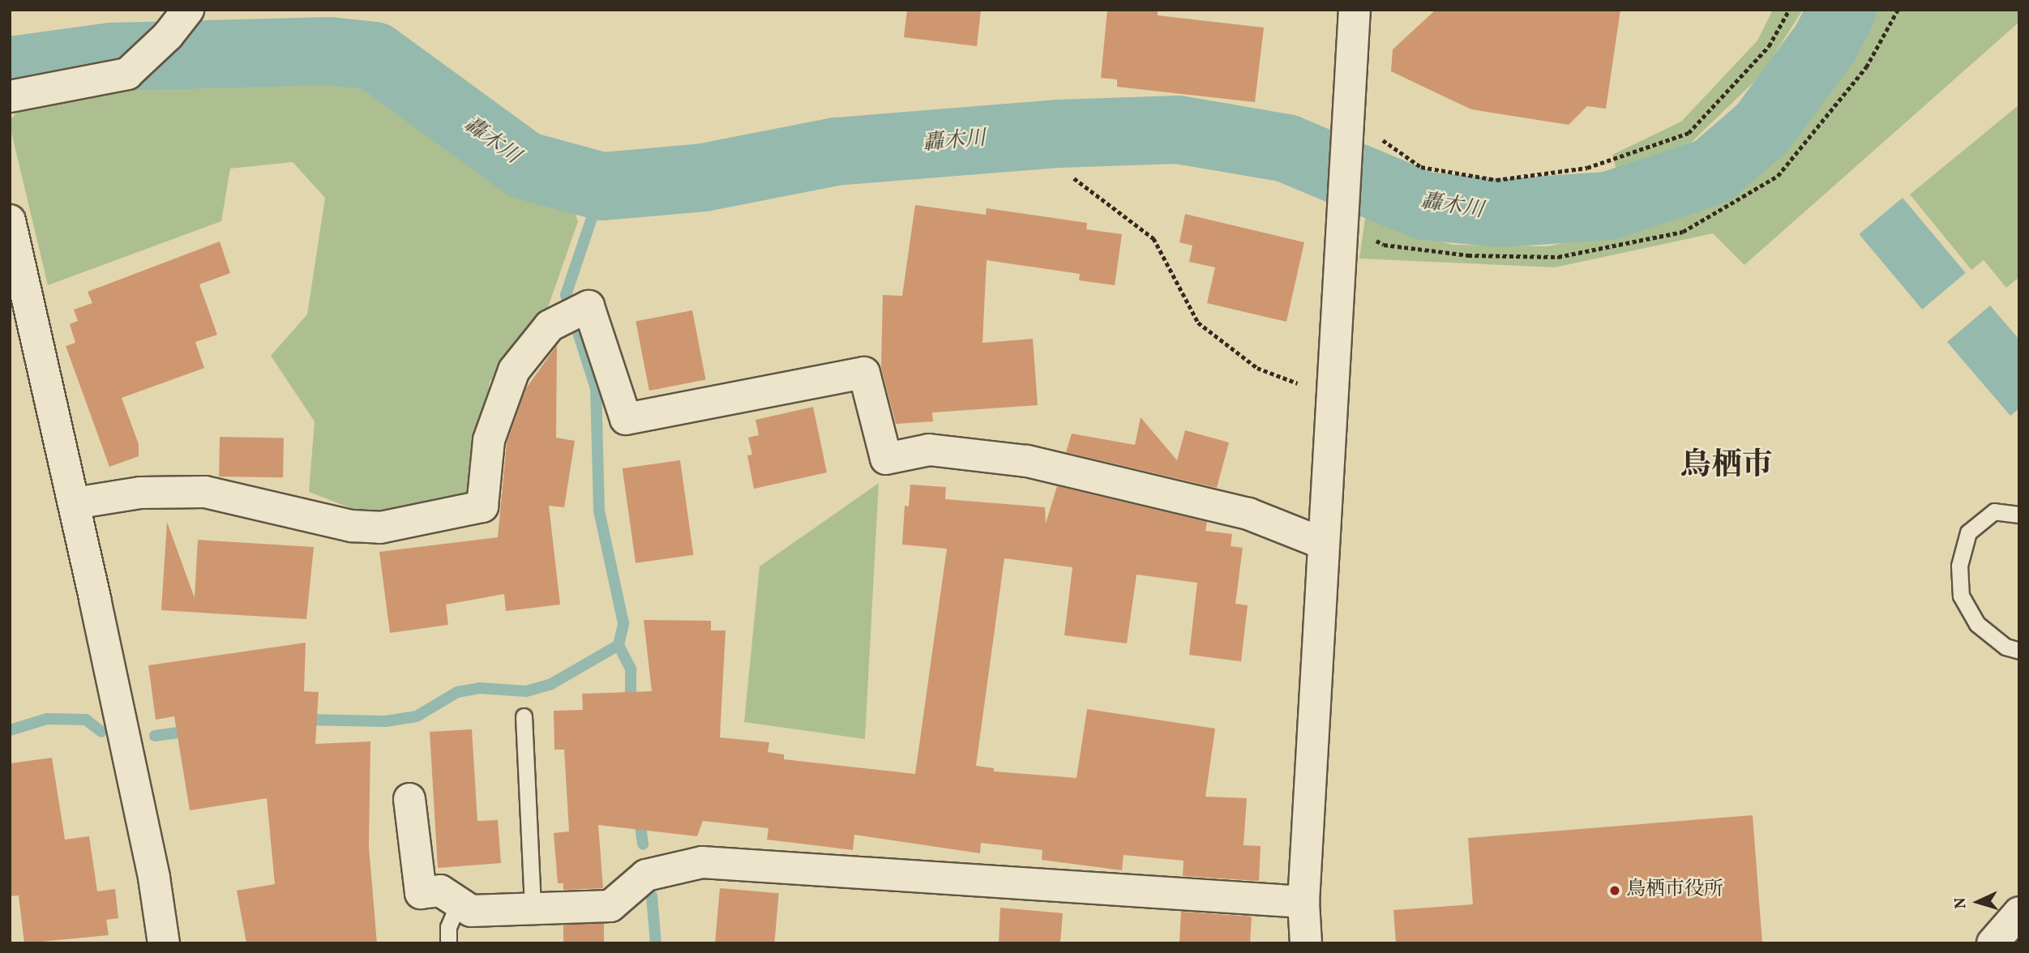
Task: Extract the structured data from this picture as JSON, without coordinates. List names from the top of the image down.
{
  "districts": ["鳥栖市"],
  "water": ["轟木川"],
  "places": ["鳥栖市役所"],
  "north": "left"
}
